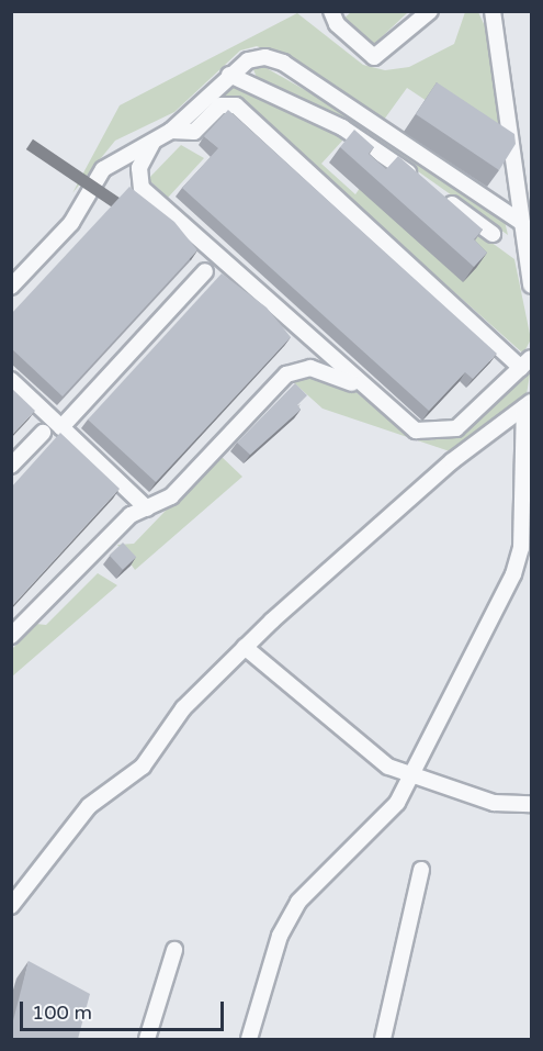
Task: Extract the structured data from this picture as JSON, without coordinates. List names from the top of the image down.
{
  "scale_bar": "100 m"
}
